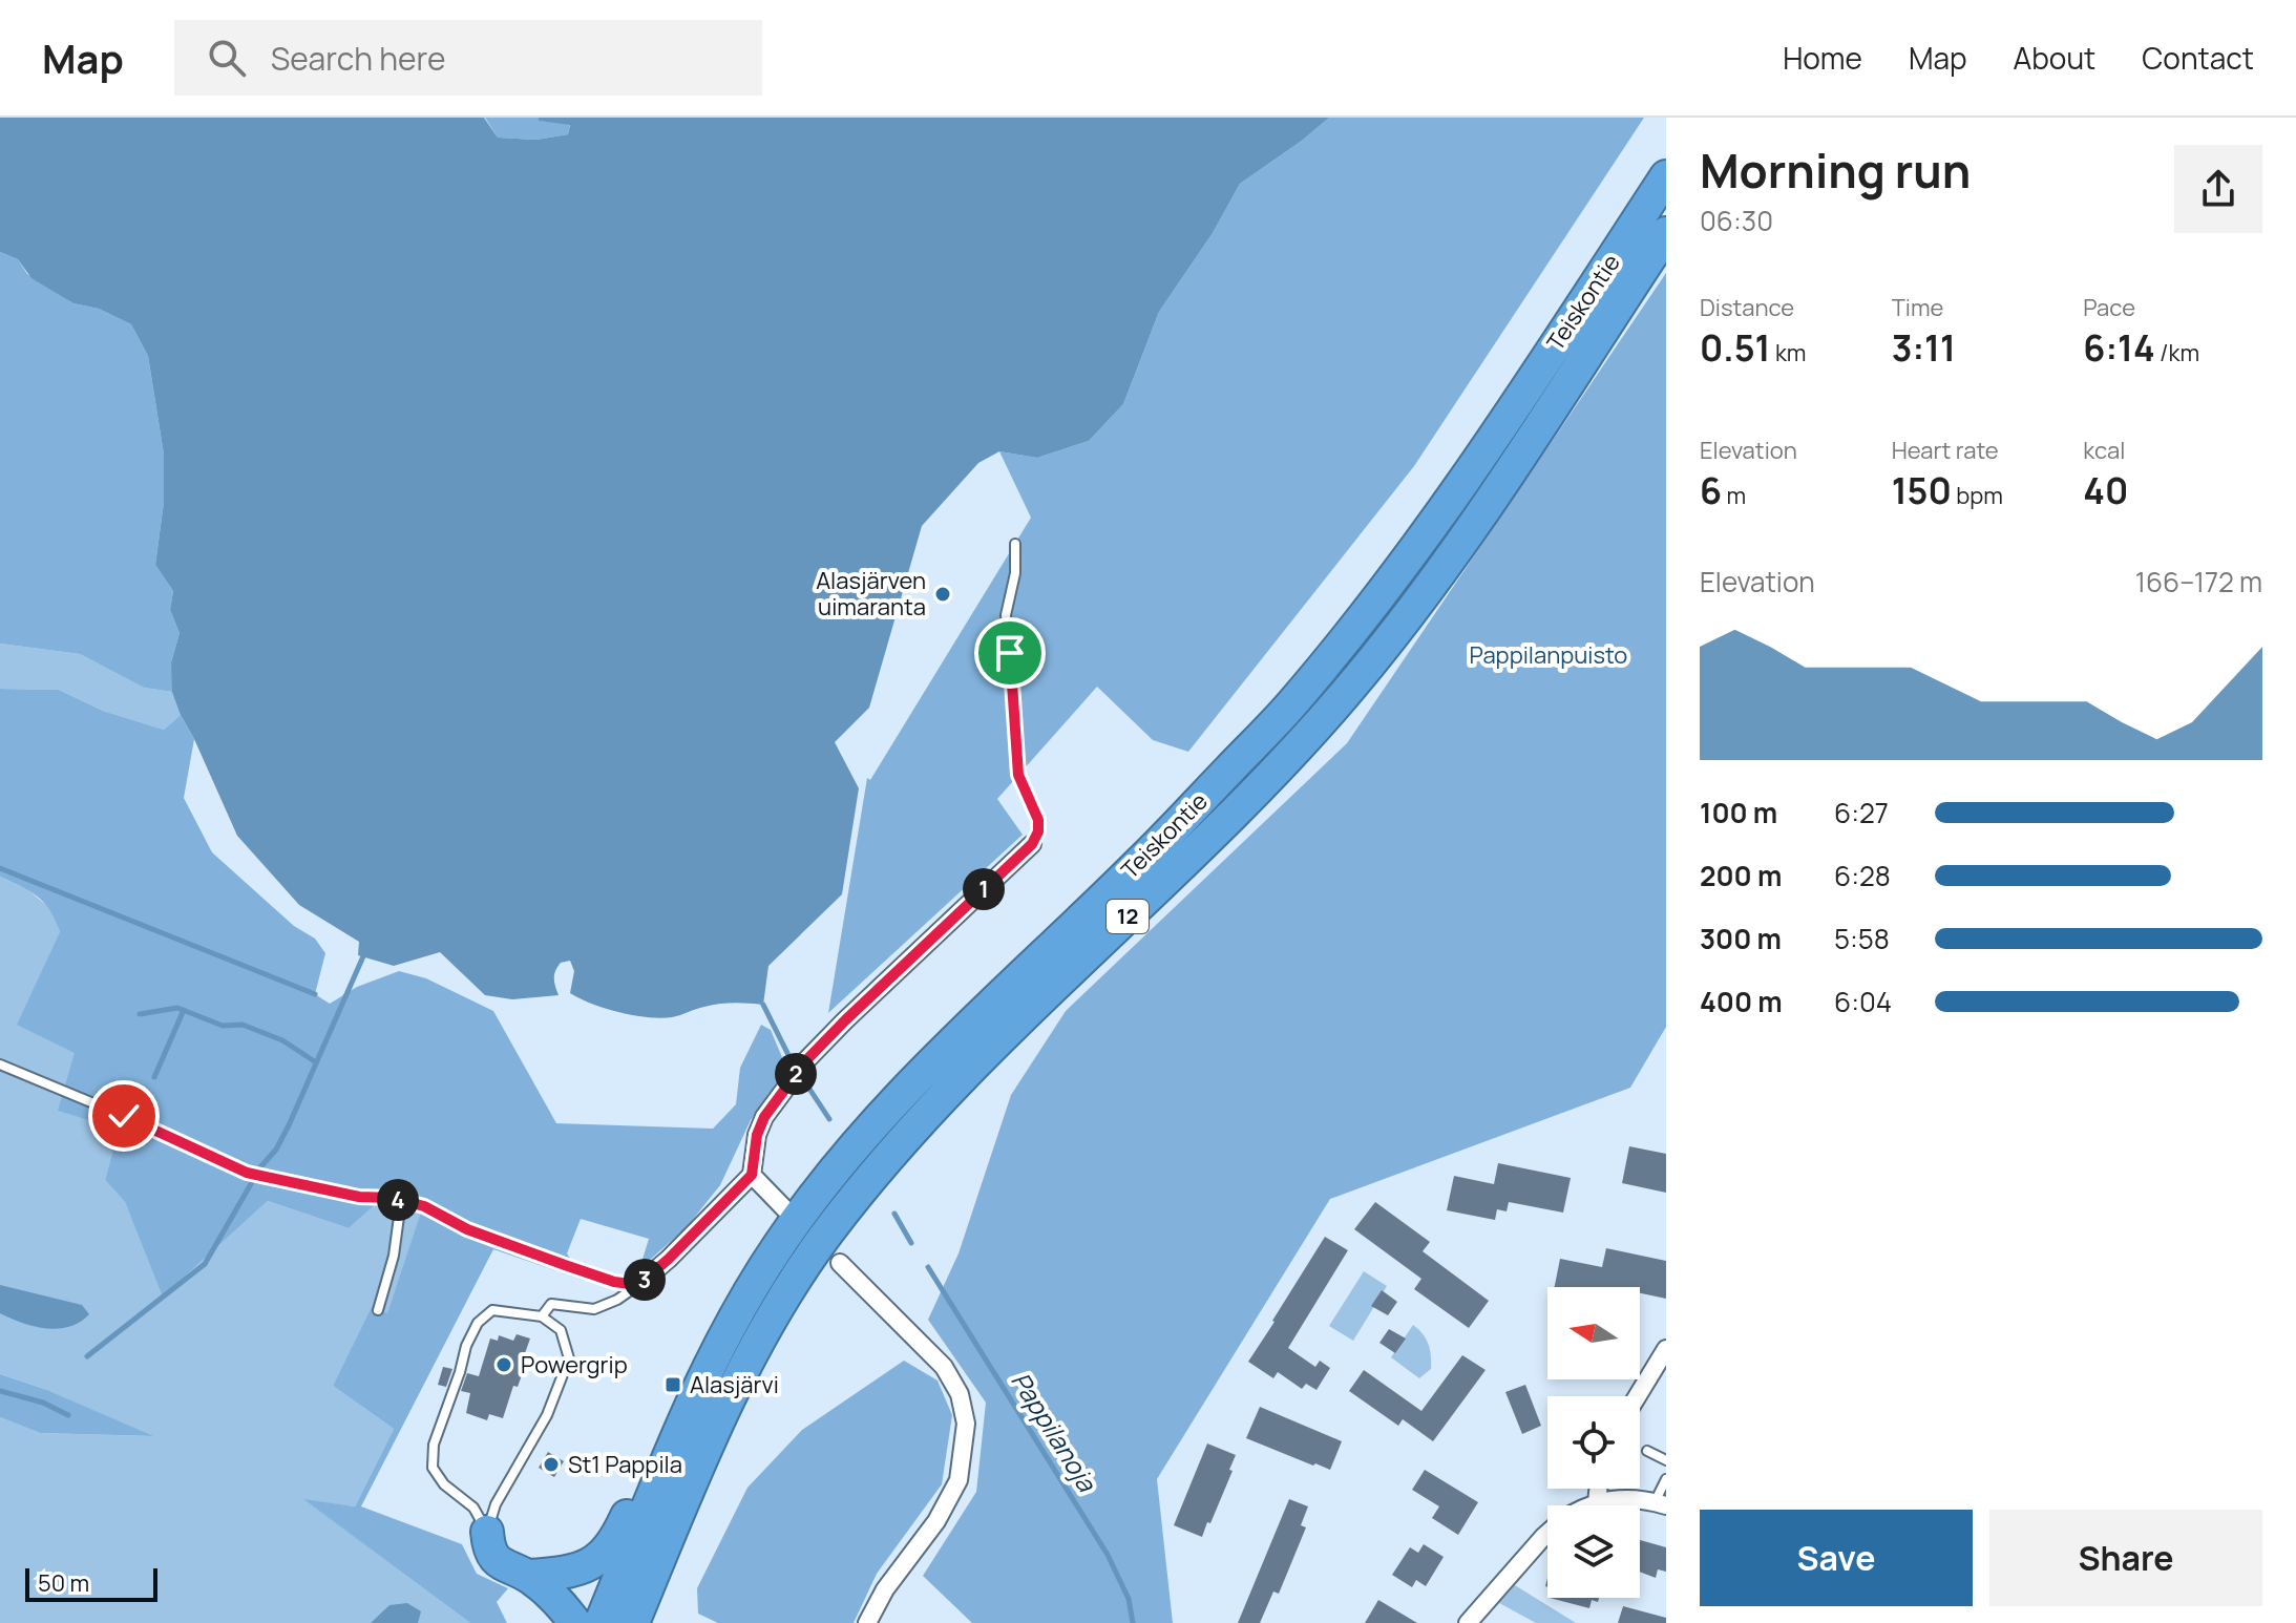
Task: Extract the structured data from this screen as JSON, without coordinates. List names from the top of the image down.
{
  "streets": {
    "highway": ["Teiskontie", "12"]
  },
  "water": ["Pappilanoja"],
  "parks": ["Pappilanpuisto"],
  "places": {
    "other": ["Alasjärven uimaranta", "Powergrip", "St1 Pappila"],
    "transit": ["Alasjärvi"]
  },
  "scale_bar": "50 m",
  "north": "left",
  "page": {
    "header": "Map",
    "search": "Search here",
    "nav": [
      "Home",
      "Map",
      "About",
      "Contact"
    ],
    "heading": ["Morning run", "06:30"],
    "stats": [
      ["Distance", "0.51 km"],
      ["Time", "3:11"],
      ["Pace", "6:14 /km"],
      ["Elevation", "6 m"],
      ["Heart rate", "150 bpm"],
      ["kcal", "40"]
    ],
    "chart": ["Elevation", "166–172 m"],
    "list": [
      {
        "name": "100 m",
        "note": "6:27"
      },
      {
        "name": "200 m",
        "note": "6:28"
      },
      {
        "name": "300 m",
        "note": "5:58"
      },
      {
        "name": "400 m",
        "note": "6:04"
      }
    ],
    "pins": [
      "1",
      "2",
      "4",
      "3"
    ],
    "buttons": ["Save", "Share"],
    "scale": "50 m"
  }
}
